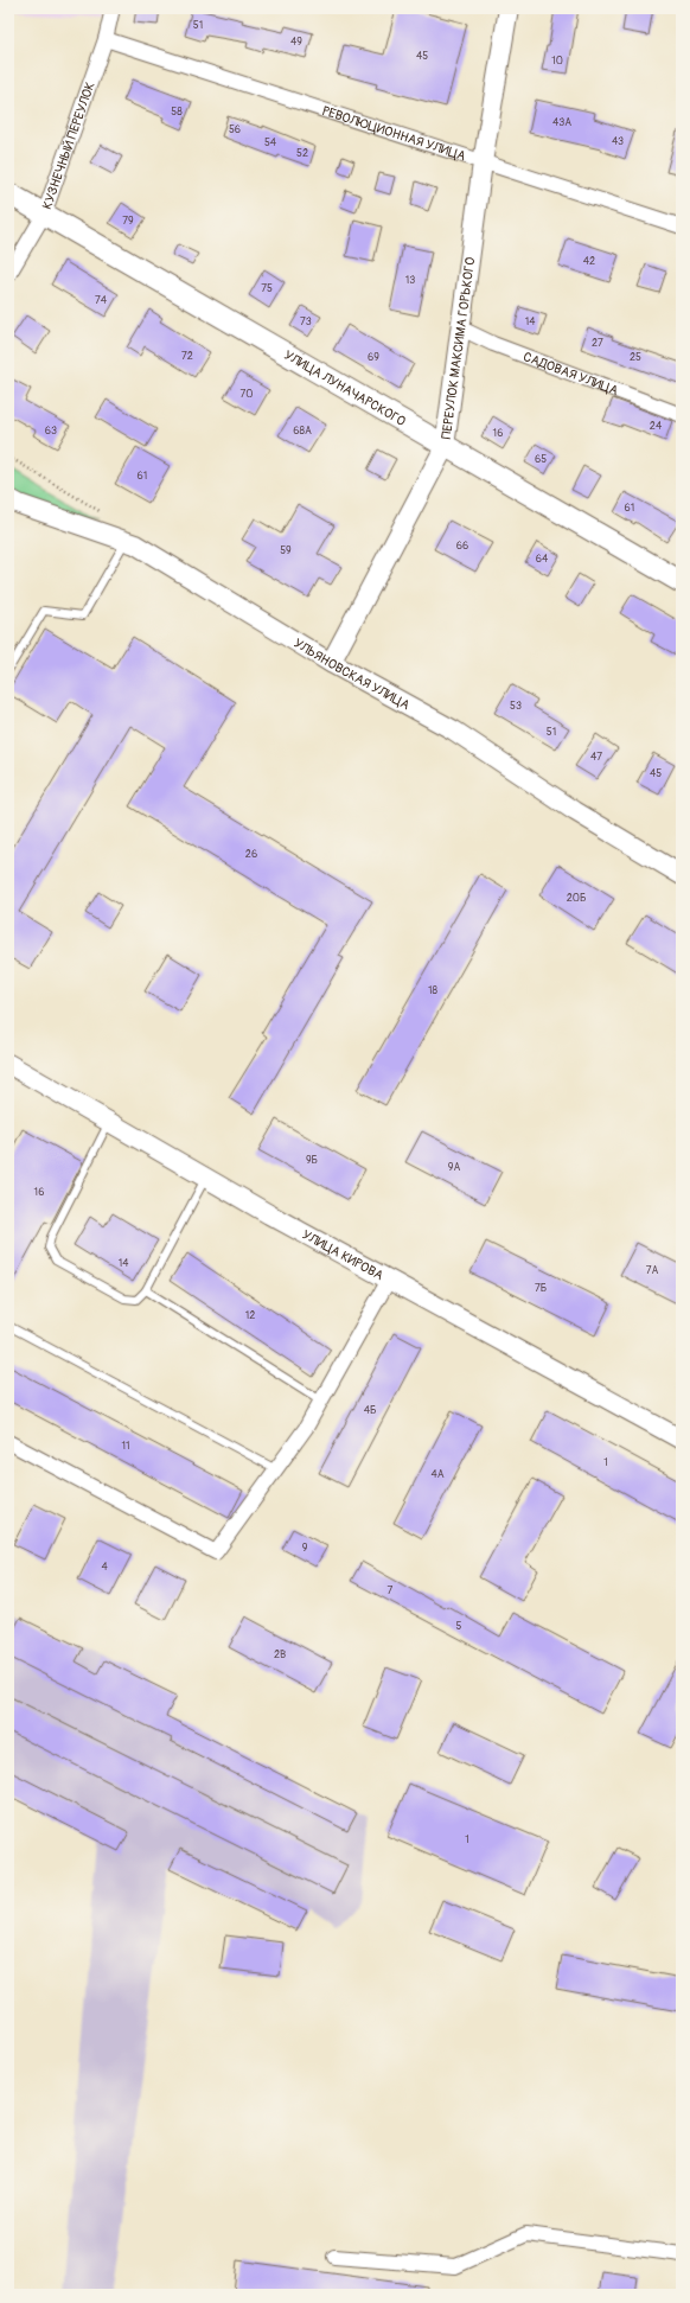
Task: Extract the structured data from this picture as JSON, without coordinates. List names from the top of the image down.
{
  "streets": {
    "main road": ["УЛИЦА ЛУНАЧАРСКОГО"],
    "street": [
      "РЕВОЛЮЦИОННАЯ УЛИЦА",
      "КУЗНЕЧНЫЙ ПЕРЕУЛОК",
      "ПЕРЕУЛОК МАКСИМА ГОРЬКОГО",
      "САДОВАЯ УЛИЦА",
      "УЛЬЯНОВСКАЯ УЛИЦА",
      "УЛИЦА КИРОВА"
    ]
  },
  "crossings": [
    ["РЕВОЛЮЦИОННАЯ УЛИЦА", "КУЗНЕЧНЫЙ ПЕРЕУЛОК"],
    ["РЕВОЛЮЦИОННАЯ УЛИЦА", "ПЕРЕУЛОК МАКСИМА ГОРЬКОГО"],
    ["КУЗНЕЧНЫЙ ПЕРЕУЛОК", "УЛИЦА ЛУНАЧАРСКОГО"],
    ["ПЕРЕУЛОК МАКСИМА ГОРЬКОГО", "САДОВАЯ УЛИЦА"],
    ["ПЕРЕУЛОК МАКСИМА ГОРЬКОГО", "УЛИЦА ЛУНАЧАРСКОГО"],
    ["ПЕРЕУЛОК МАКСИМА ГОРЬКОГО", "УЛЬЯНОВСКАЯ УЛИЦА"]
  ],
  "house_numbers": [
    "51",
    "49",
    "45",
    "10",
    "58",
    "43А",
    "56",
    "43",
    "54",
    "52",
    "79",
    "42",
    "13",
    "75",
    "74",
    "73",
    "14",
    "27",
    "72",
    "69",
    "25",
    "70",
    "24",
    "63",
    "68А",
    "16",
    "65",
    "61",
    "61",
    "66",
    "59",
    "64",
    "53",
    "51",
    "47",
    "45",
    "26",
    "20Б",
    "18",
    "9Б",
    "9А",
    "16",
    "14",
    "7А",
    "7Б",
    "12",
    "4Б",
    "11",
    "1",
    "4А",
    "9",
    "4",
    "7",
    "5",
    "2В",
    "1"
  ]
}
